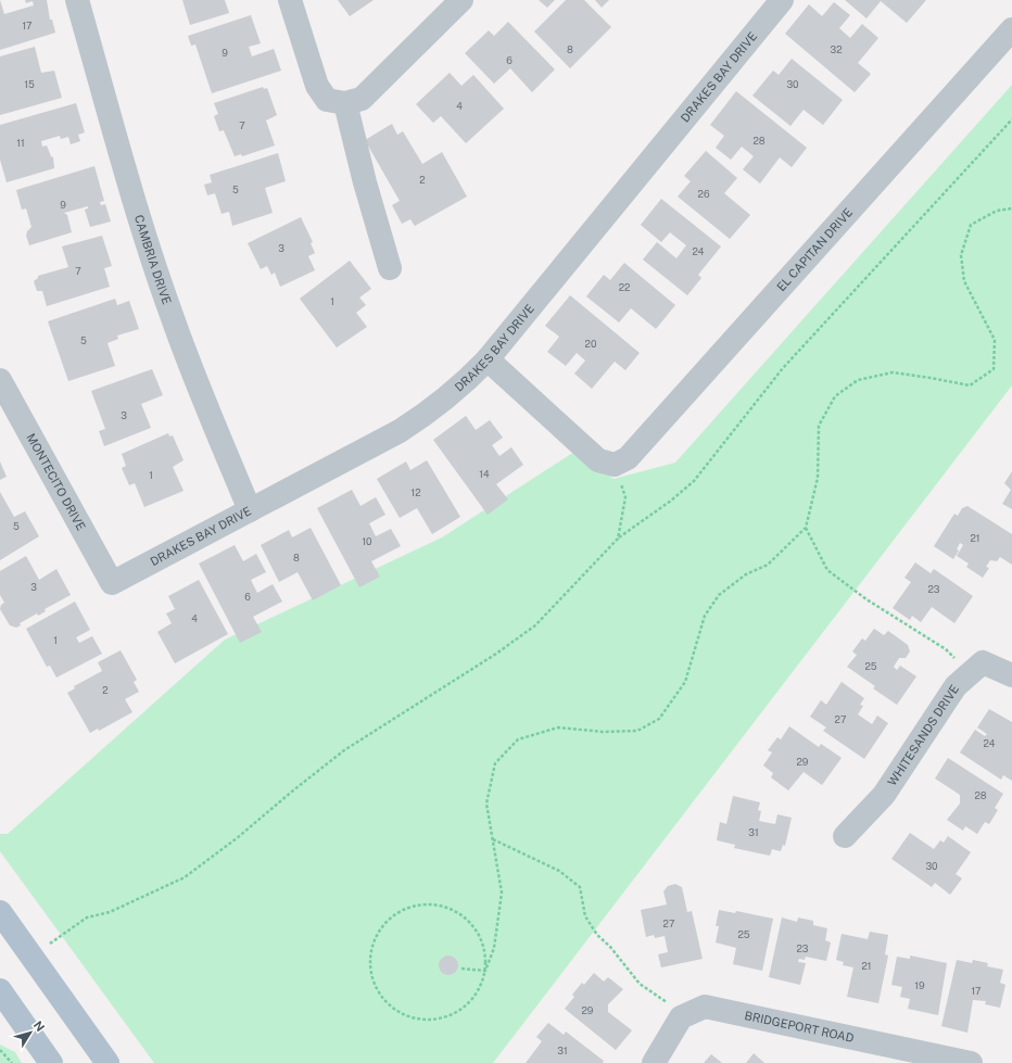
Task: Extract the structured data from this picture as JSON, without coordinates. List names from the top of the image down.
{
  "streets": {
    "street": [
      "DRAKES BAY DRIVE",
      "EL CAPITAN DRIVE",
      "CAMBRIA DRIVE",
      "MONTECITO DRIVE",
      "WHITESANDS DRIVE",
      "BRIDGEPORT ROAD"
    ]
  },
  "crossings": [
    ["DRAKES BAY DRIVE", "CAMBRIA DRIVE"],
    ["DRAKES BAY DRIVE", "MONTECITO DRIVE"]
  ],
  "house_numbers": [
    "17",
    "8",
    "32",
    "9",
    "6",
    "15",
    "30",
    "4",
    "7",
    "28",
    "11",
    "2",
    "5",
    "26",
    "9",
    "3",
    "24",
    "7",
    "22",
    "1",
    "5",
    "20",
    "3",
    "14",
    "1",
    "12",
    "5",
    "21",
    "10",
    "8",
    "3",
    "23",
    "6",
    "4",
    "1",
    "25",
    "2",
    "27",
    "24",
    "29",
    "28",
    "31",
    "30",
    "27",
    "25",
    "23",
    "21",
    "19",
    "17",
    "29",
    "31"
  ],
  "north": "top right"
}
